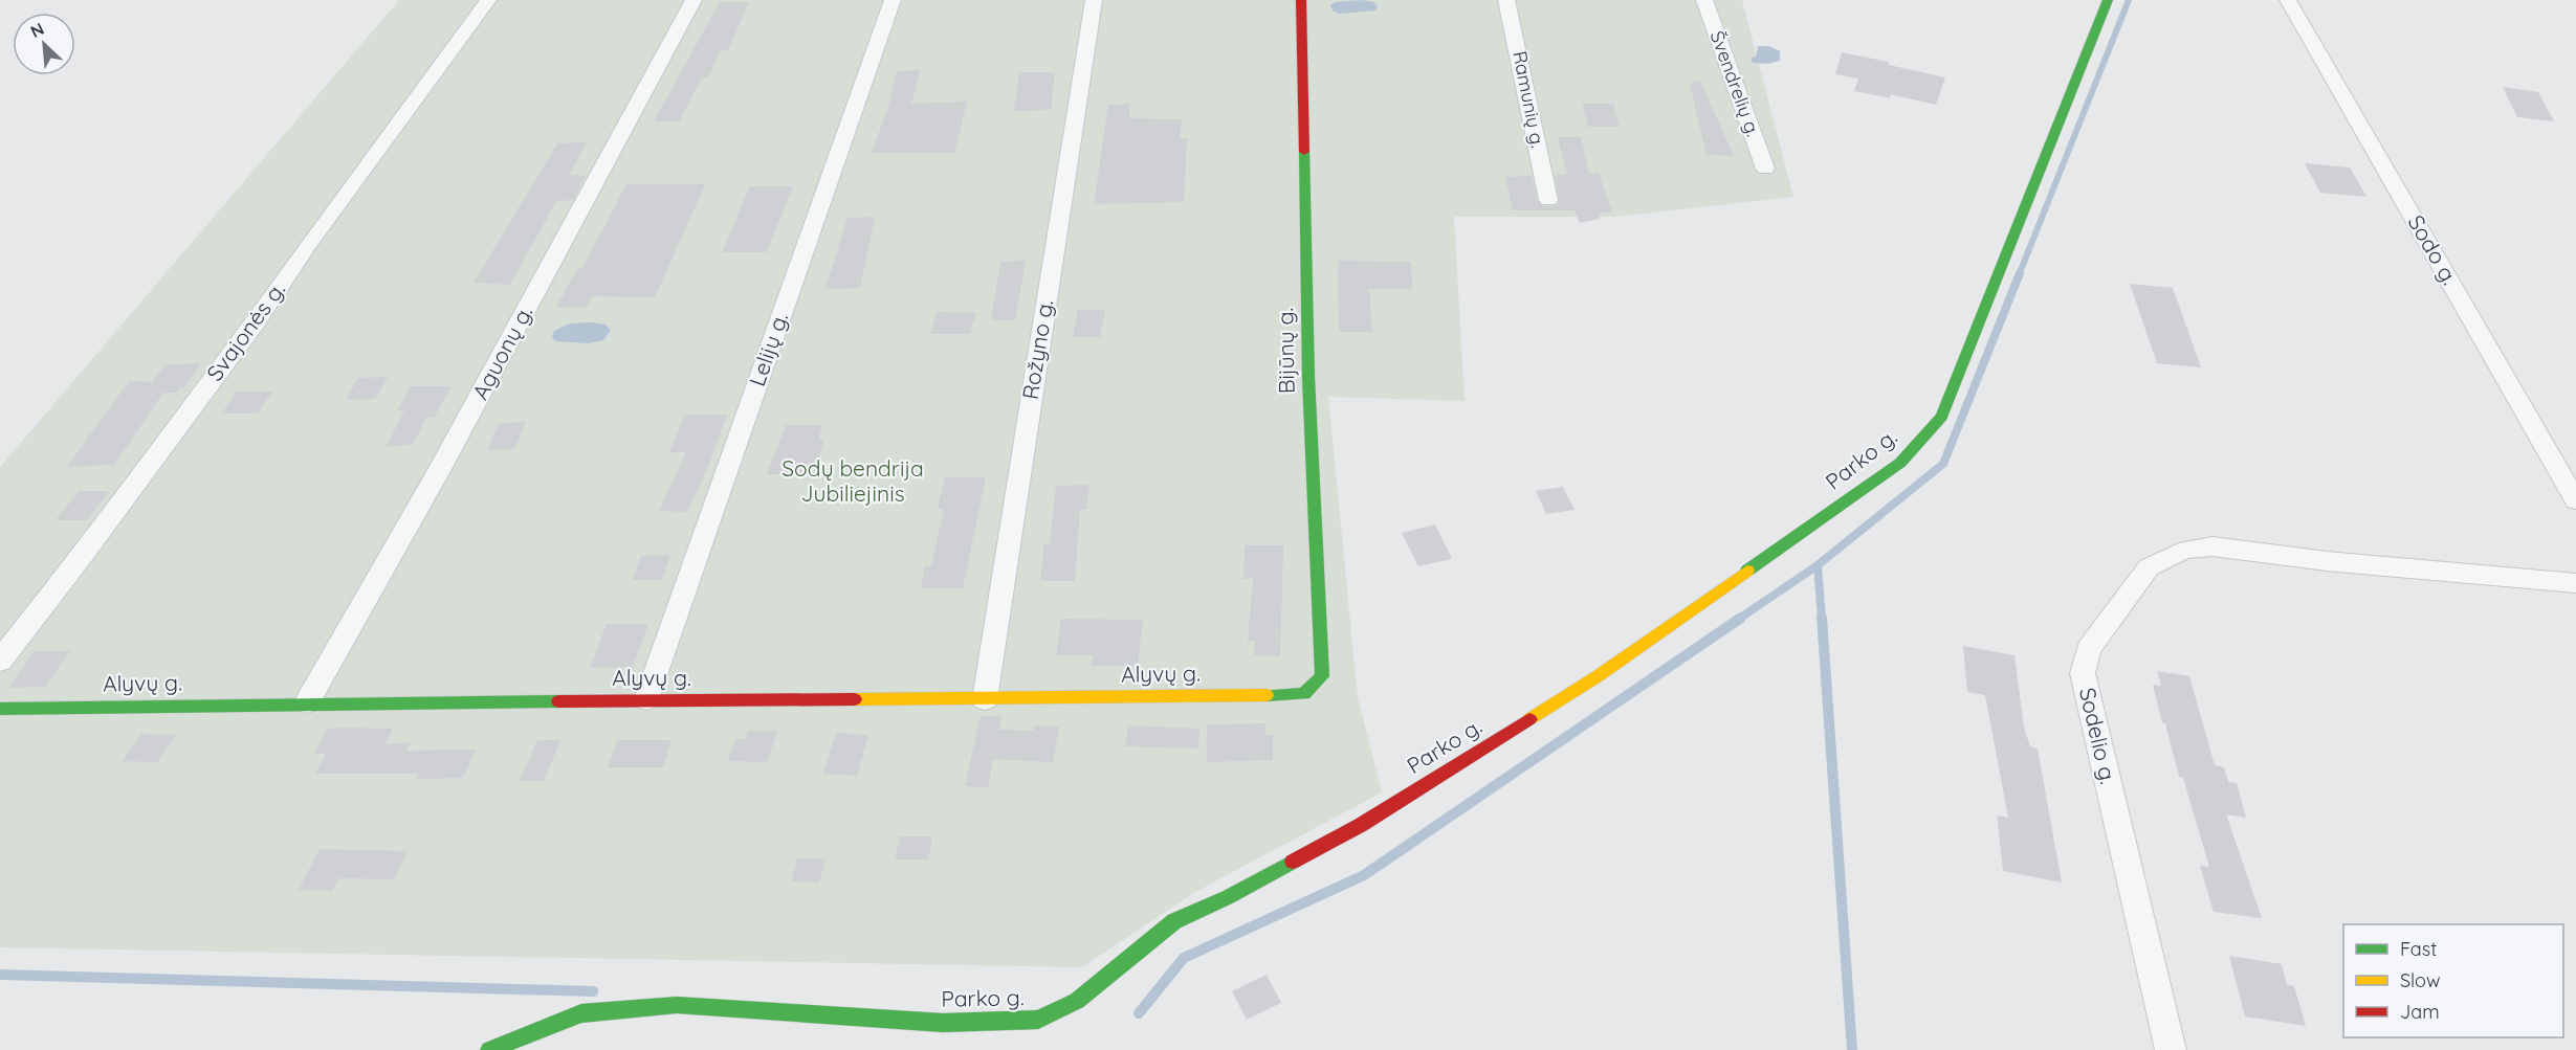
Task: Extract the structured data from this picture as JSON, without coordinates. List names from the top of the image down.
{
  "streets": {
    "street": [
      "Švendrelių g.",
      "Ramunių g.",
      "Sodo g.",
      "Svajonės g.",
      "Lelijų g.",
      "Rožyno g.",
      "Bijūnų g.",
      "Aguonų g.",
      "Parko g.",
      "Alyvų g.",
      "Sodelio g."
    ]
  },
  "crossings": [
    ["Lelijų g.", "Alyvų g."],
    ["Rožyno g.", "Alyvų g."],
    ["Bijūnų g.", "Alyvų g."],
    ["Aguonų g.", "Alyvų g."]
  ],
  "parks": ["Sodų bendrija Jubiliejinis"],
  "legend": ["Fast", "Slow", "Jam"],
  "north": "top left"
}
